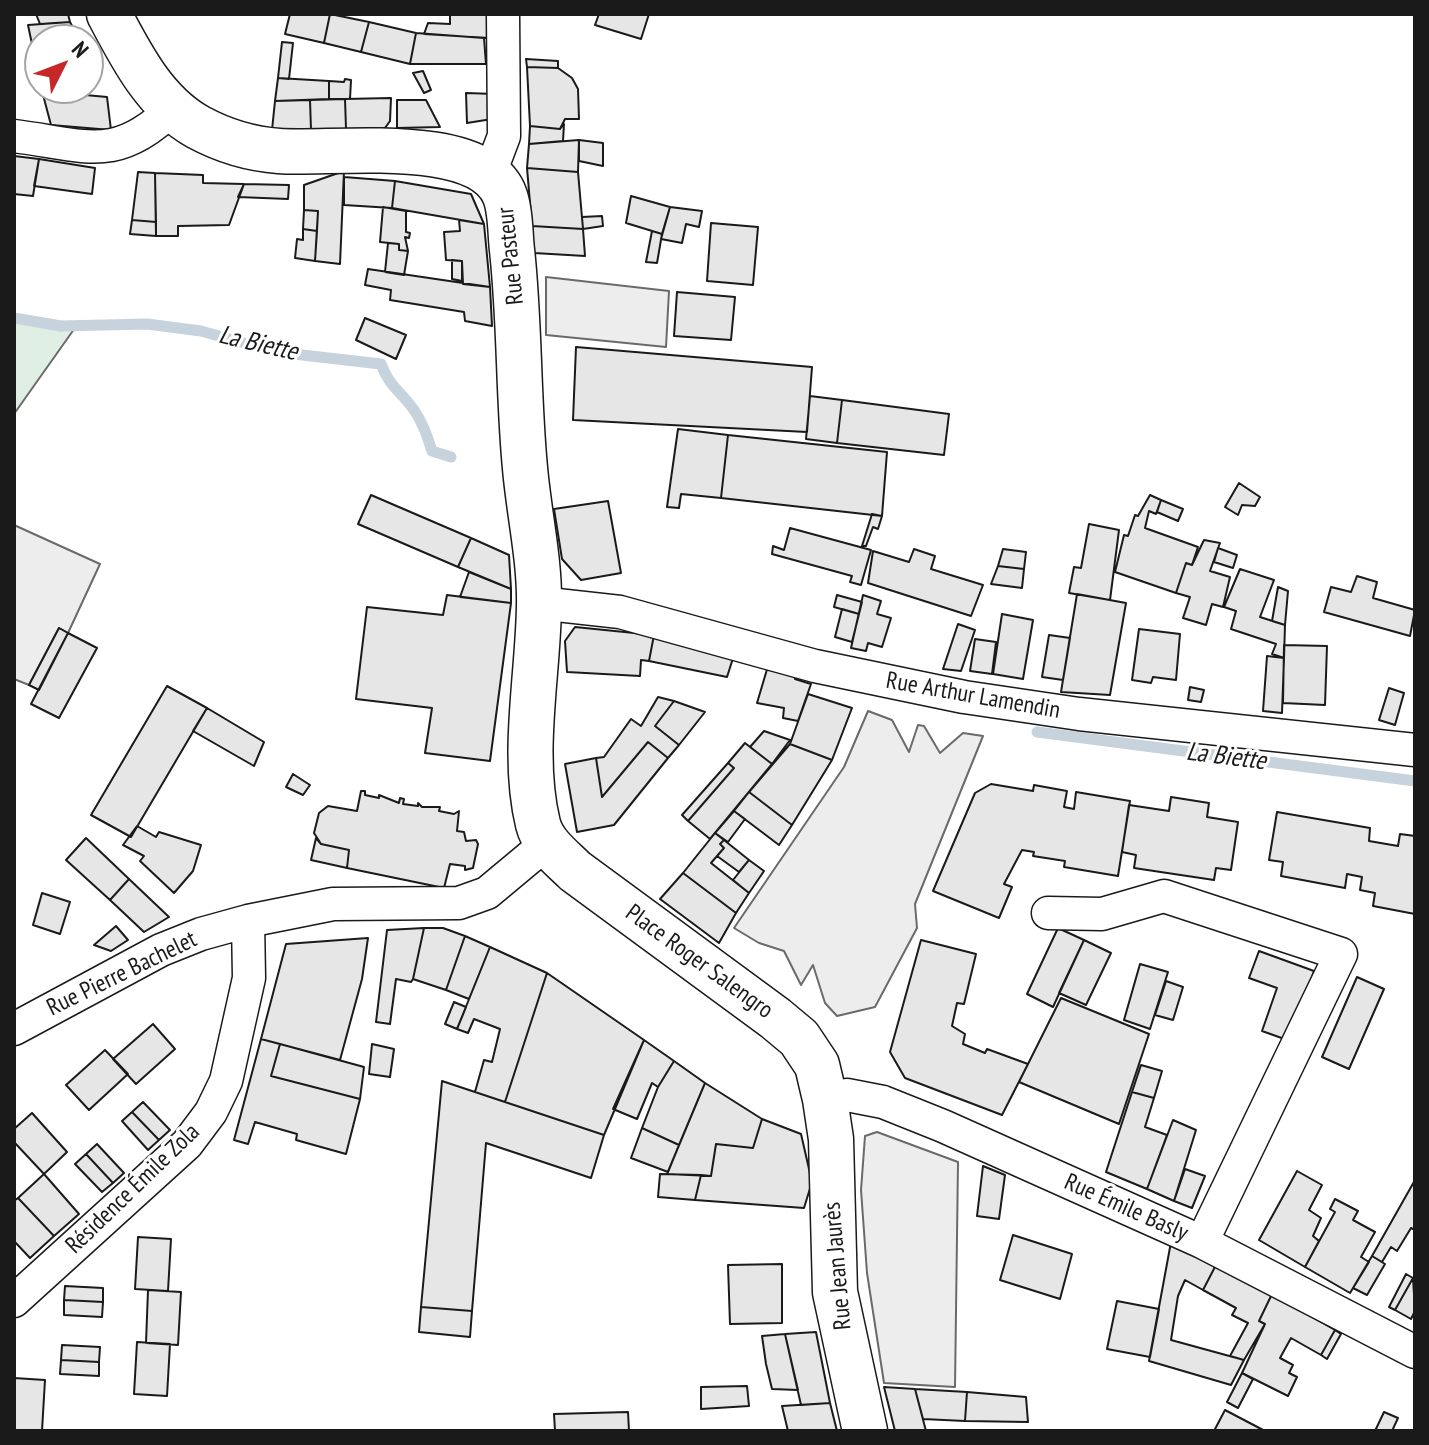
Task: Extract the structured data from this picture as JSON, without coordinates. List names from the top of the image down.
{
  "streets": {
    "main road": ["Rue Pasteur", "Place Roger Salengro", "Rue Jean Jaurès"],
    "street": [
      "Rue Arthur Lamendin",
      "Rue Pierre Bachelet",
      "Résidence Émile Zola",
      "Rue Émile Basly"
    ]
  },
  "crossings": [
    ["Rue Pasteur", "Rue Arthur Lamendin"],
    ["Rue Pasteur", "Place Roger Salengro"],
    ["Rue Pasteur", "Rue Pierre Bachelet"],
    ["Place Roger Salengro", "Rue Pierre Bachelet"],
    ["Place Roger Salengro", "Rue Émile Basly"],
    ["Place Roger Salengro", "Rue Jean Jaurès"],
    ["Rue Pierre Bachelet", "Résidence Émile Zola"],
    ["Rue Émile Basly", "Rue Jean Jaurès"]
  ],
  "water": ["La Biette"],
  "north": "top right"
}
